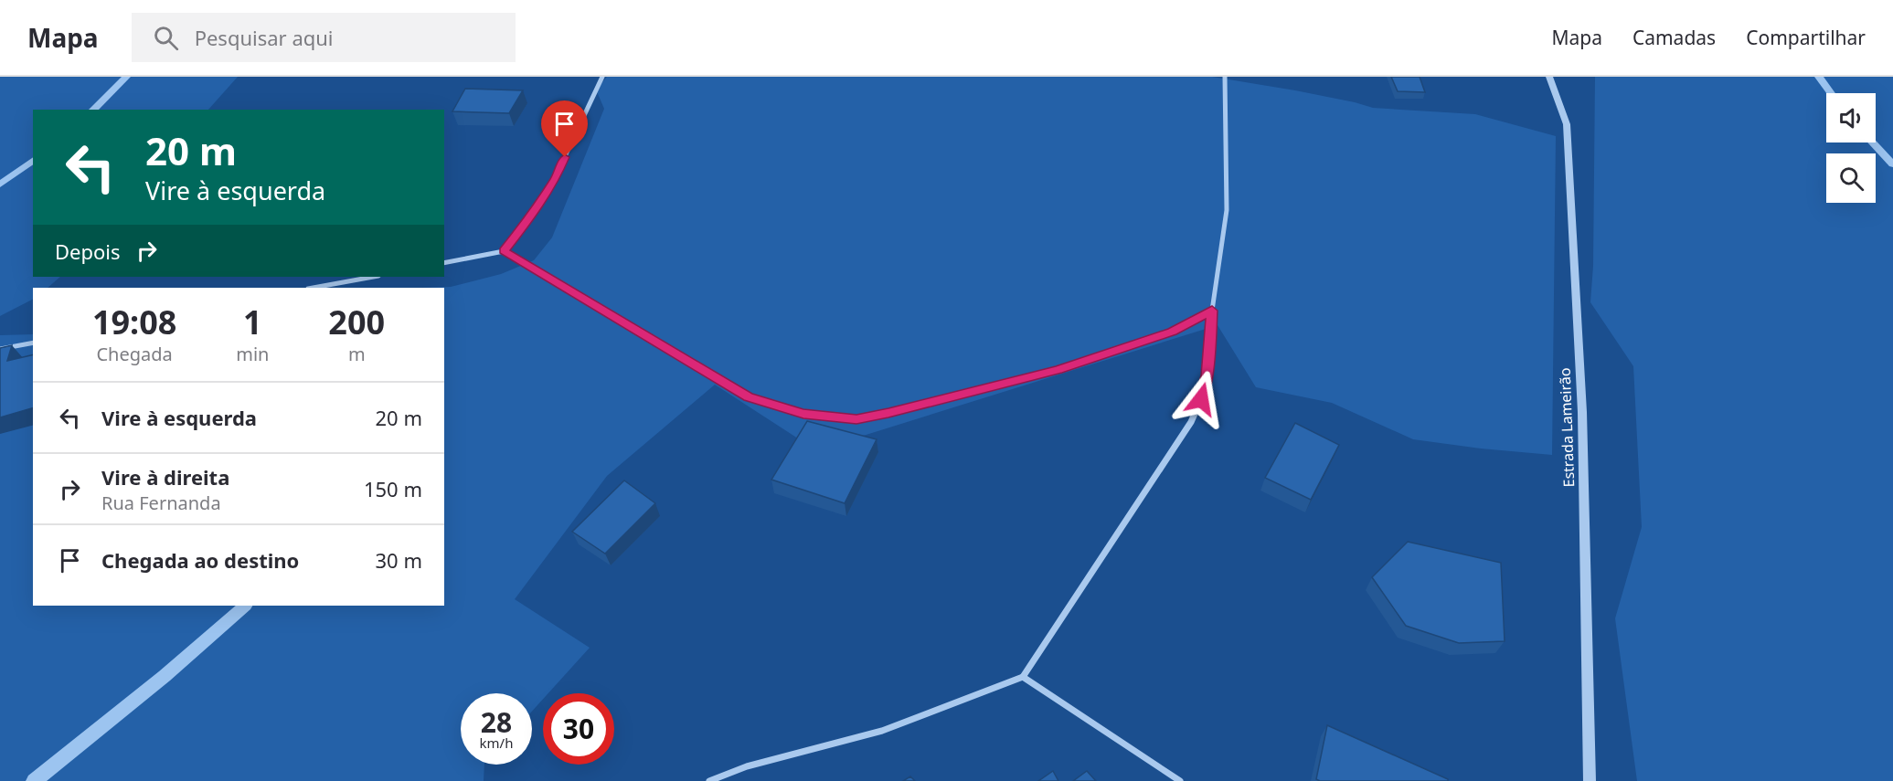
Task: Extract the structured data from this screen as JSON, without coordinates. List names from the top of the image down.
{
  "streets": {
    "street": ["Estrada Lameirão"]
  },
  "page": {
    "header": "Mapa",
    "search": "Pesquisar aqui",
    "nav": ["Mapa", "Camadas", "Compartilhar"],
    "turn": ["20 m", "Vire à esquerda"],
    "then": "Depois",
    "eta": [
      "19:08",
      "Chegada",
      "1",
      "min",
      "200",
      "m"
    ],
    "list": [
      {
        "name": "Vire à esquerda",
        "value": "20 m"
      },
      {
        "name": "Vire à direita",
        "note": "Rua Fernanda",
        "value": "150 m"
      },
      {
        "name": "Chegada ao destino",
        "value": "30 m"
      }
    ],
    "speed": "28 km/h",
    "limit": "30"
  }
}
